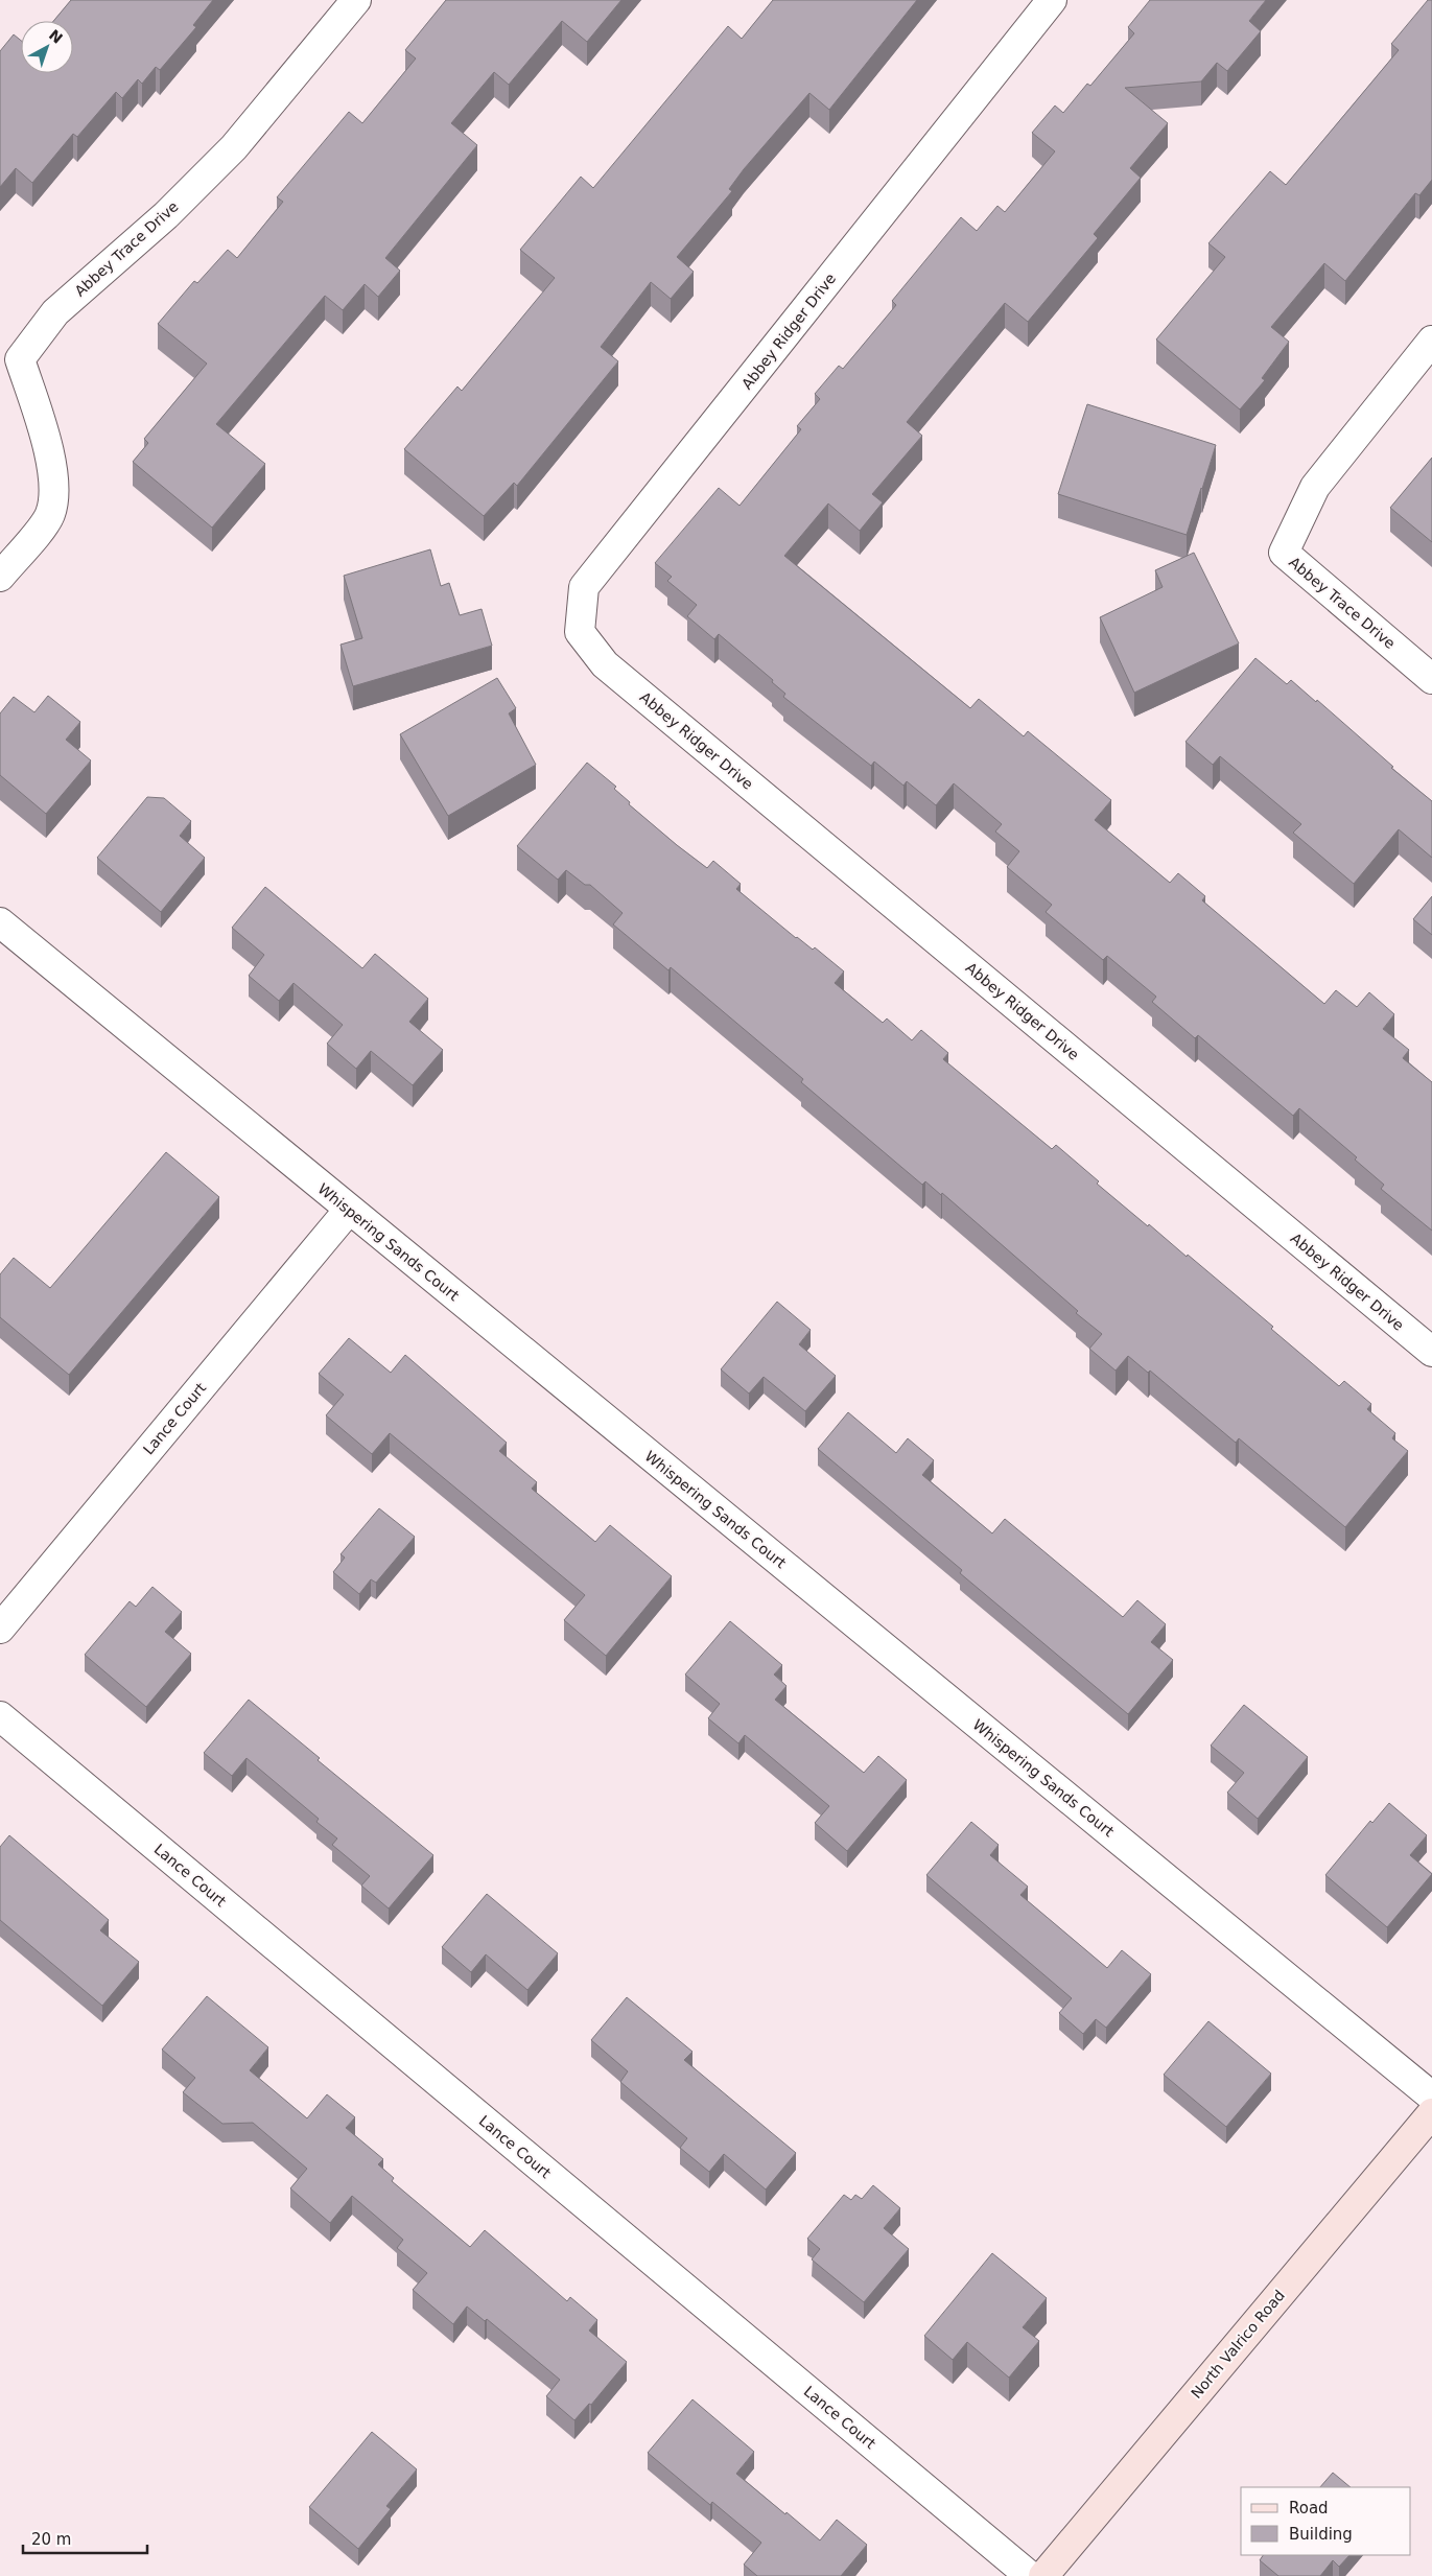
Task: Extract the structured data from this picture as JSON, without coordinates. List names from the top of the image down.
{
  "streets": {
    "street": [
      "Abbey Trace Drive",
      "Abbey Ridger Drive",
      "Whispering Sands Court",
      "Lance Court",
      "North Valrico Road"
    ]
  },
  "crossings": [
    ["Whispering Sands Court", "Lance Court"]
  ],
  "legend": ["Road", "Building"],
  "scale_bar": "20 m",
  "north": "top right"
}
